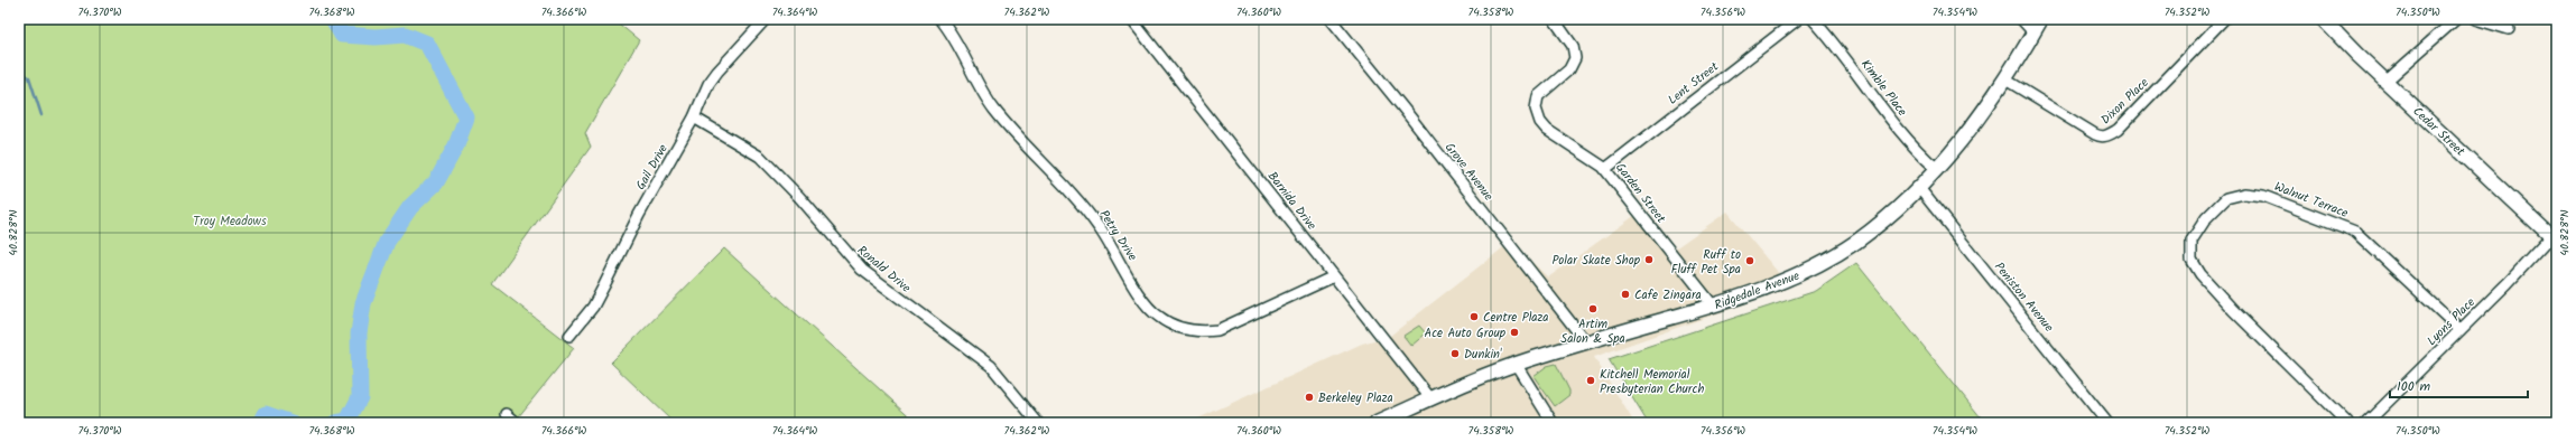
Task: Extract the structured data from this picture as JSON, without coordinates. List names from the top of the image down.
{
  "streets": {
    "main road": ["Cedar Street", "Ridgedale Avenue"],
    "street": [
      "Lent Street",
      "Kimble Place",
      "Dixon Place",
      "Gail Drive",
      "Grove Avenue",
      "Garden Street",
      "Walnut Terrace",
      "Barnida Drive",
      "Petry Drive",
      "Ronald Drive",
      "Peniston Avenue",
      "Lyons Place"
    ]
  },
  "crossings": [
    ["Lent Street", "Garden Street"],
    ["Kimble Place", "Ridgedale Avenue"],
    ["Dixon Place", "Ridgedale Avenue"],
    ["Cedar Street", "Lyons Place"],
    ["Gail Drive", "Ronald Drive"],
    ["Grove Avenue", "Ridgedale Avenue"],
    ["Garden Street", "Ridgedale Avenue"],
    ["Walnut Terrace", "Lyons Place"],
    ["Barnida Drive", "Petry Drive"],
    ["Barnida Drive", "Ridgedale Avenue"],
    ["Ridgedale Avenue", "Peniston Avenue"]
  ],
  "parks": ["Troy Meadows"],
  "places": [
    "Polar Skate Shop",
    "Ruff to Fluff Pet Spa",
    "Cafe Zingara",
    "Artim Salon & Spa",
    "Centre Plaza",
    "Ace Auto Group",
    "Dunkin'",
    "Kitchell Memorial Presbyterian Church",
    "Berkeley Plaza"
  ],
  "scale_bar": "100 m",
  "coordinates": [
    "74.370°W",
    "74.368°W",
    "74.366°W",
    "74.364°W",
    "74.362°W",
    "74.360°W",
    "74.358°W",
    "74.356°W",
    "74.354°W",
    "74.352°W",
    "74.350°W",
    "40.828°N"
  ]
}
